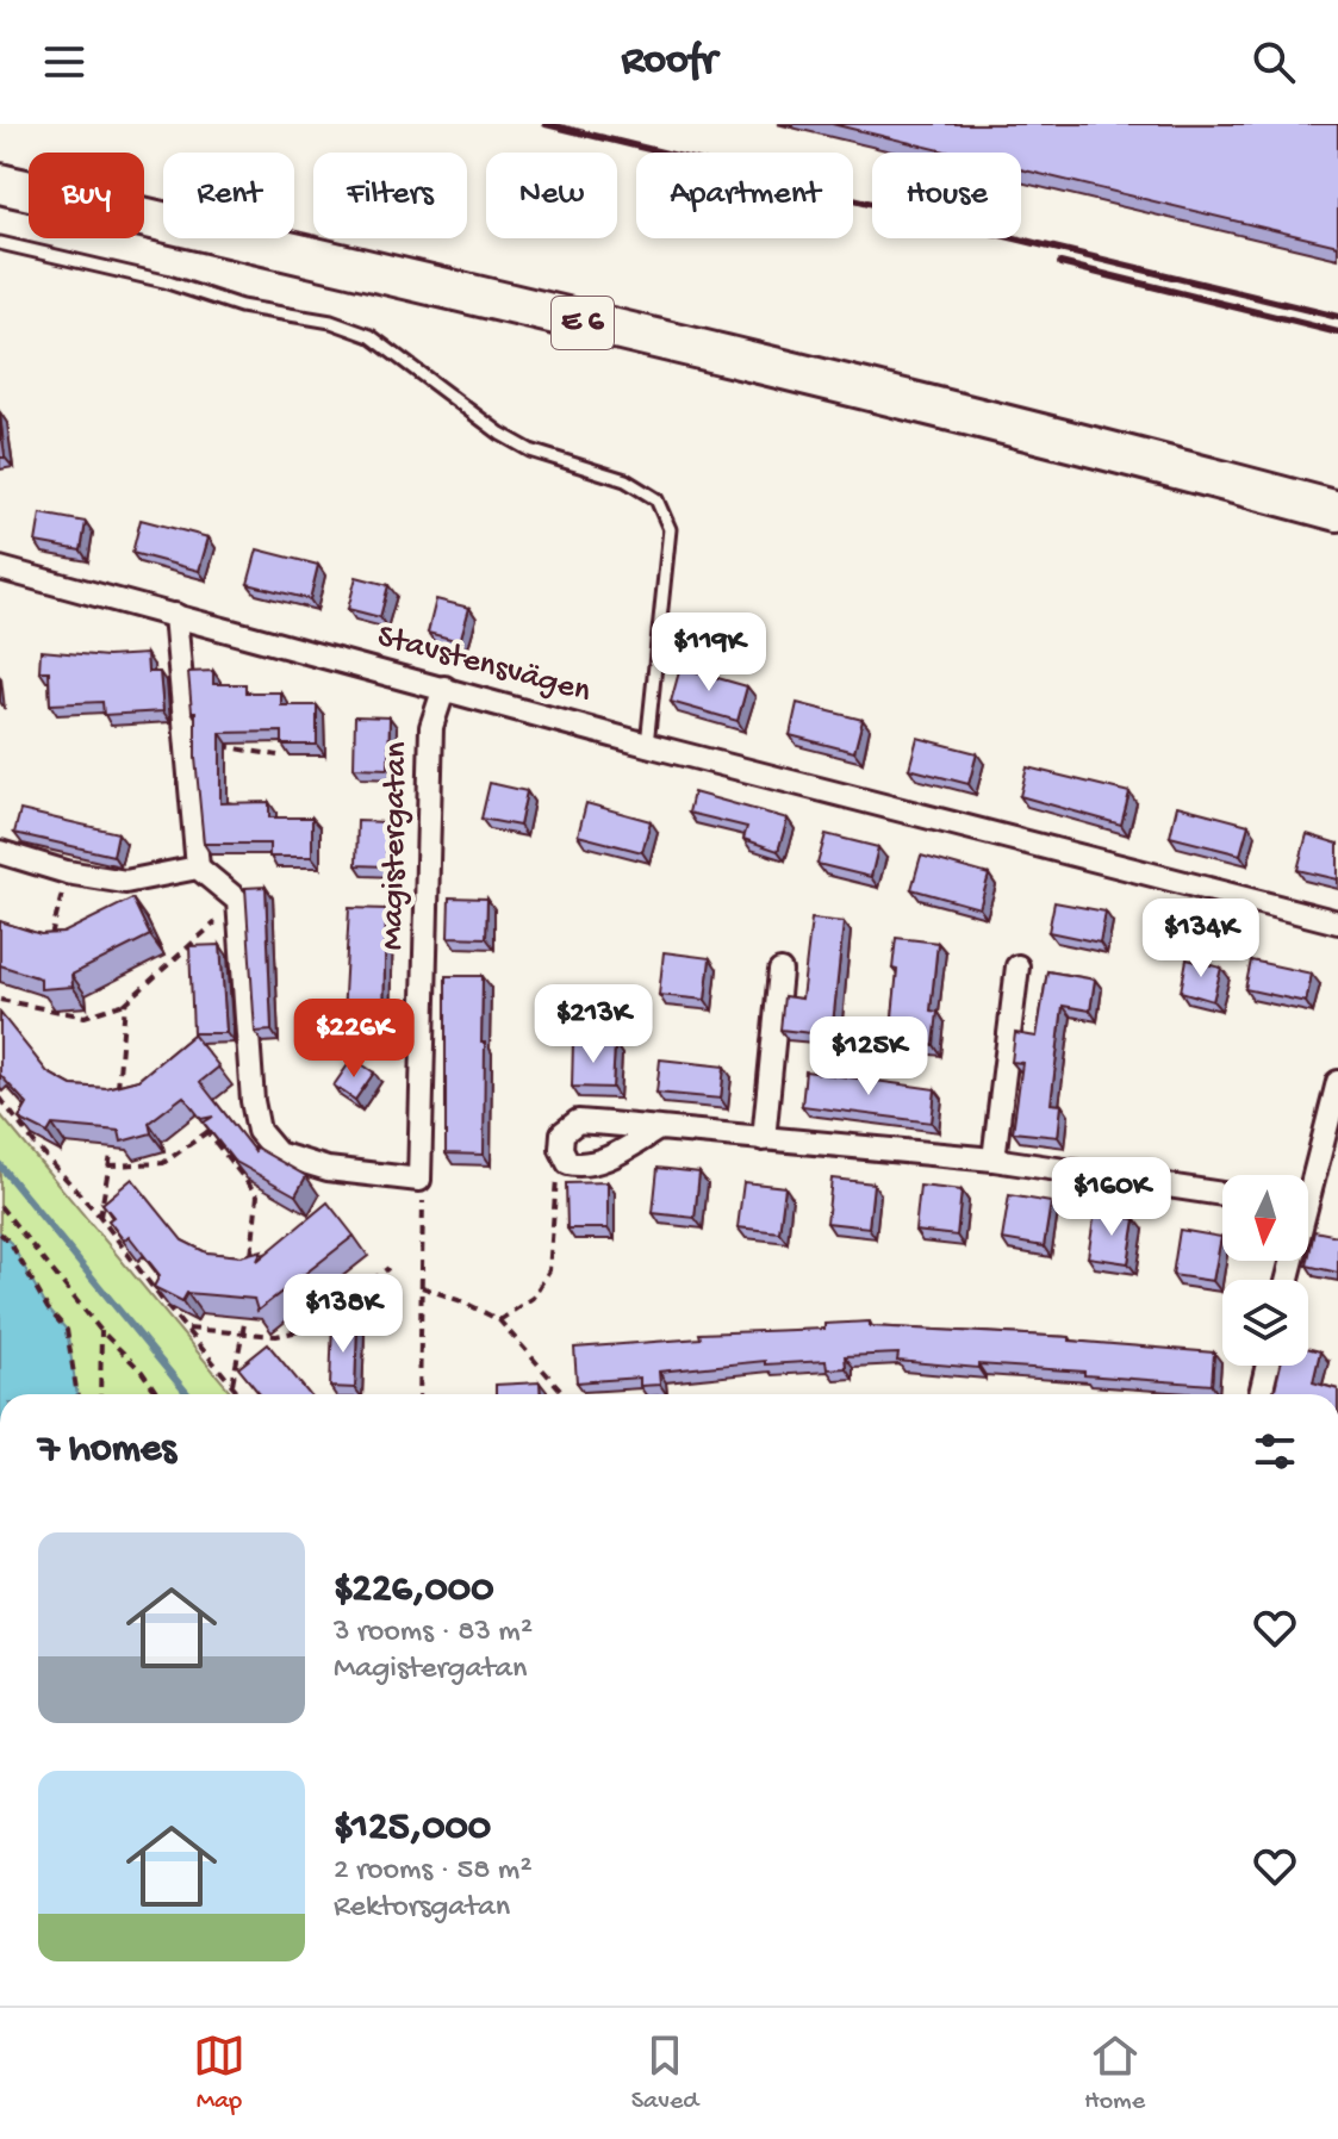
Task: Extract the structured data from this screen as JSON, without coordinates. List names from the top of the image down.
{
  "streets": {
    "highway": ["E 6"],
    "street": ["Stavstensvägen", "Magistergatan"]
  },
  "crossings": [
    ["Stavstensvägen", "Magistergatan"]
  ],
  "north": "bottom",
  "page": {
    "header": "Roofr",
    "chip": [
      "Buy",
      "Rent",
      "Filters",
      "New",
      "Apartment",
      "House"
    ],
    "price": [
      "$119K",
      "$134K",
      "$213K",
      "$226K",
      "$125K",
      "$160K",
      "$138K"
    ],
    "heading": "7 homes",
    "list": [
      {
        "name": "$226,000",
        "note": "3 rooms · 83 m² · Magistergatan"
      },
      {
        "name": "$125,000",
        "note": "2 rooms · 58 m² · Rektorsgatan"
      }
    ],
    "tabs": ["Map", "Saved", "Home"]
  }
}
